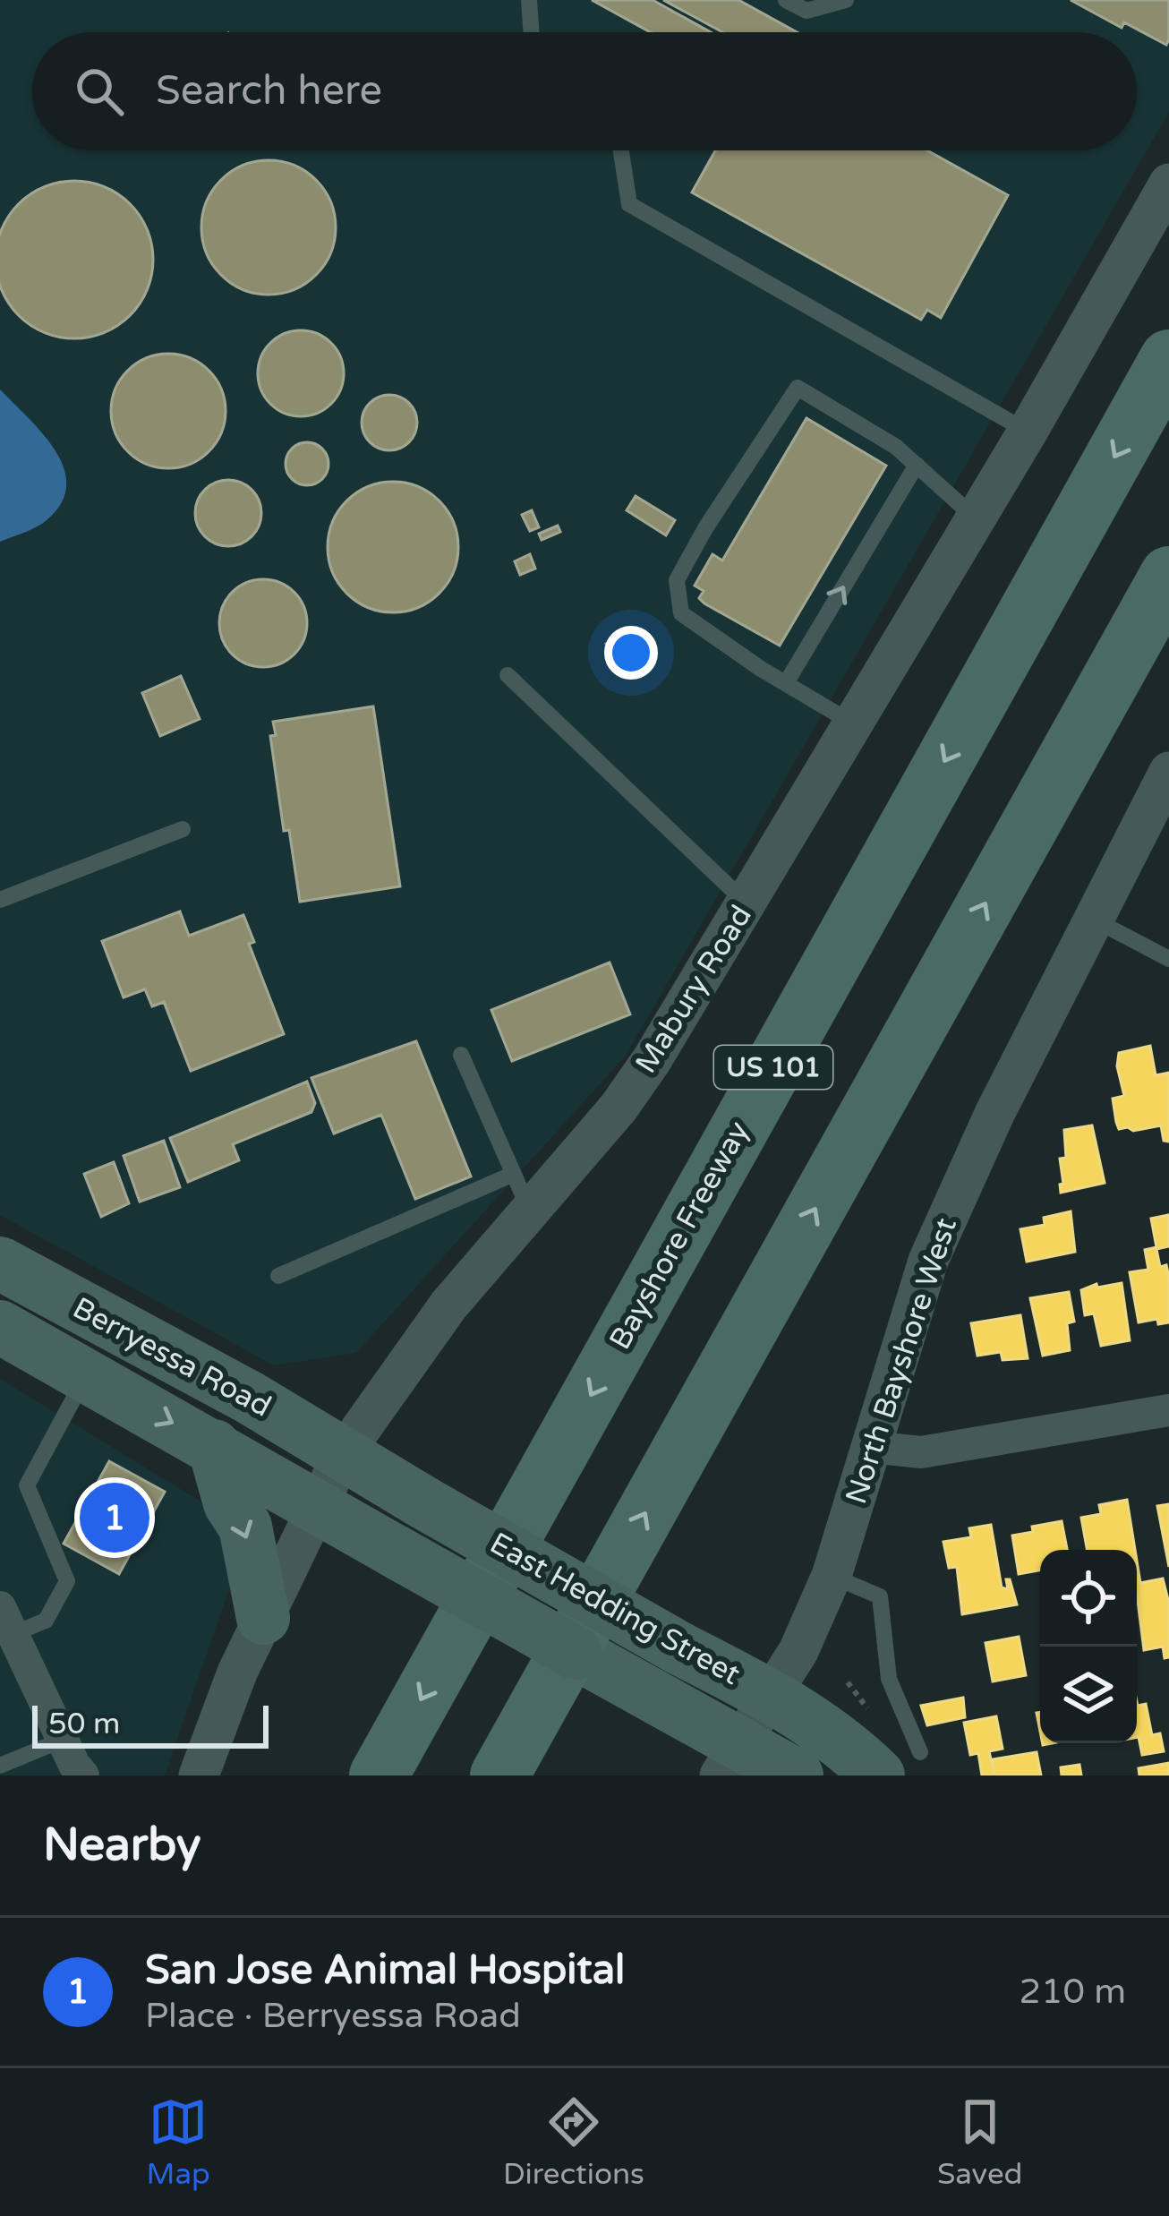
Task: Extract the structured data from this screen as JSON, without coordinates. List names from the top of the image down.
{
  "streets": {
    "highway": ["US 101", "Bayshore Freeway"],
    "main road": ["Berryessa Road", "East Hedding Street"],
    "street": ["Mabury Road", "North Bayshore West"]
  },
  "crossings": [
    ["Mabury Road", "Berryessa Road"],
    ["Mabury Road", "East Hedding Street"],
    ["Berryessa Road", "East Hedding Street"],
    ["North Bayshore West", "East Hedding Street"]
  ],
  "scale_bar": "50 m",
  "page": {
    "search": "Search here",
    "pins": "1",
    "scale": "50 m",
    "heading": "Nearby",
    "list": [
      {
        "mark": "1",
        "name": "San Jose Animal Hospital",
        "note": "Place · Berryessa Road",
        "value": "210 m"
      }
    ],
    "nav": ["Map", "Directions", "Saved"]
  }
}
